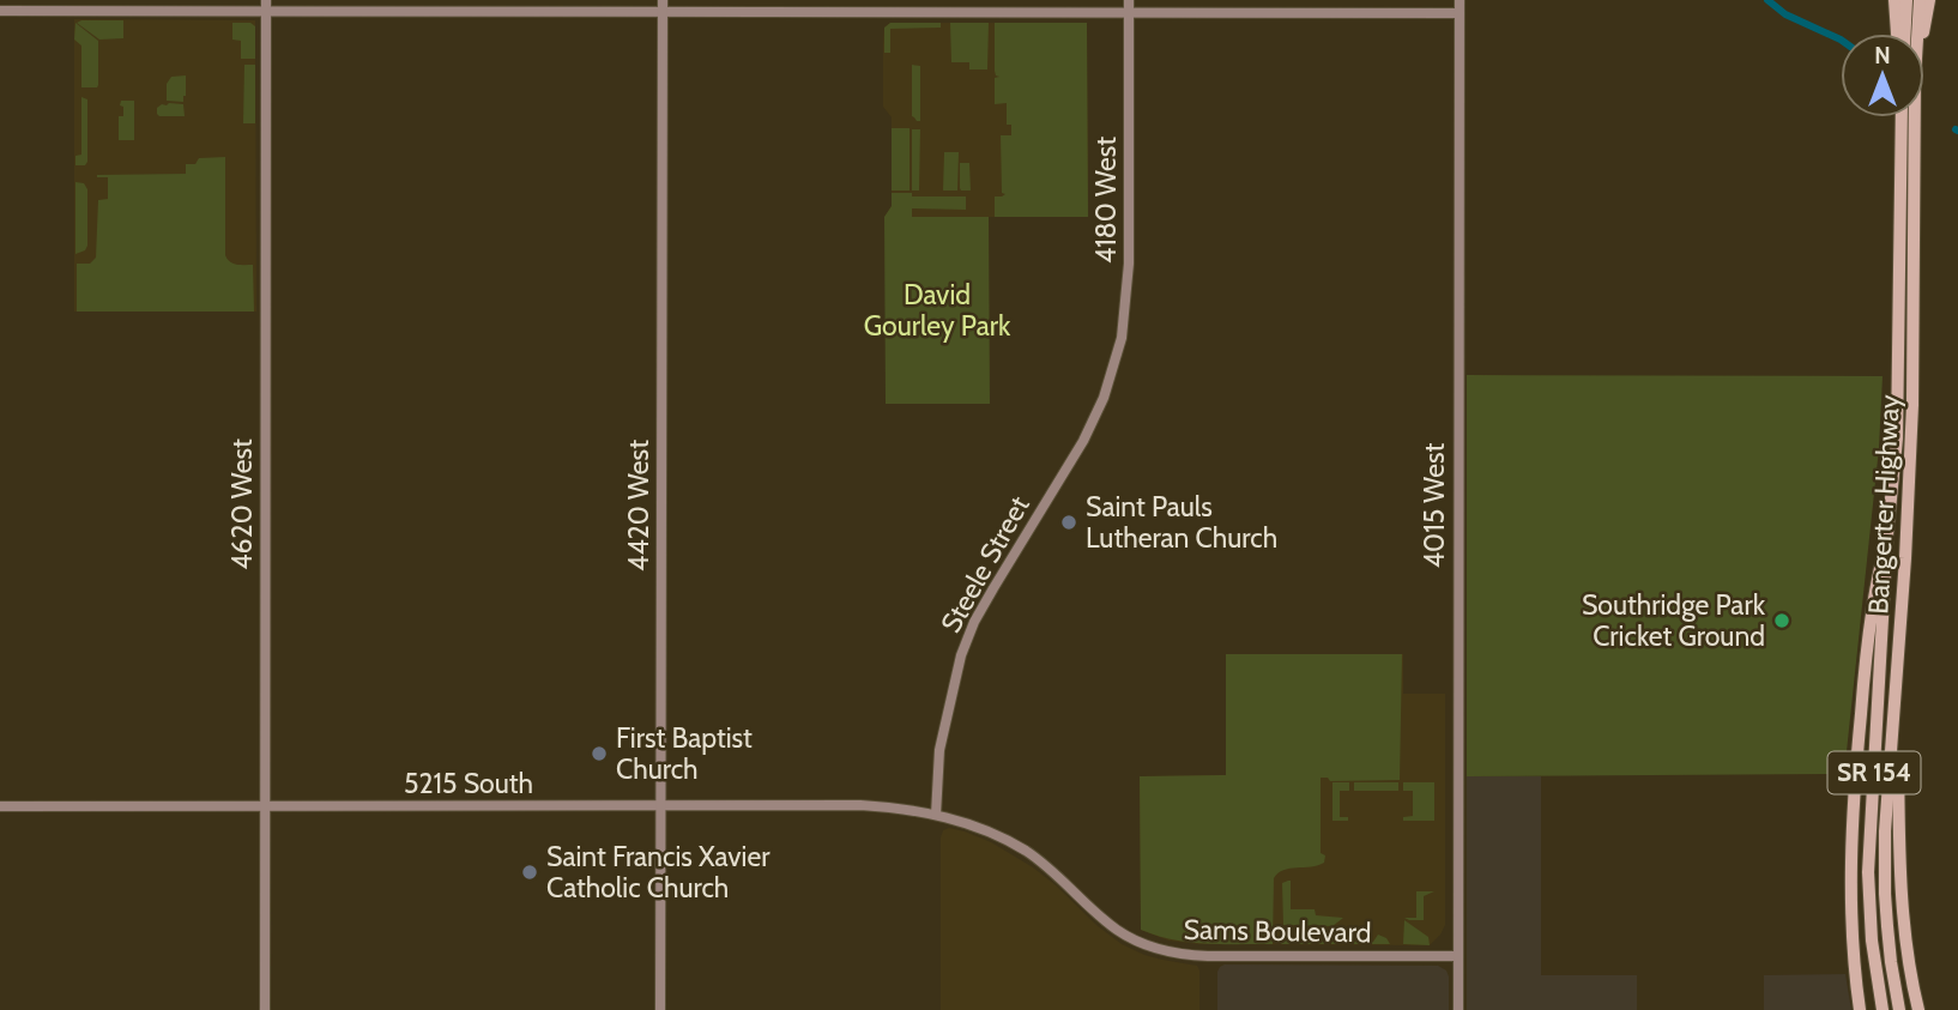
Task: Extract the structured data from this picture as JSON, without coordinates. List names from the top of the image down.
{
  "streets": {
    "highway": ["Bangerter Highway", "SR 154"],
    "street": [
      "4180 West",
      "4620 West",
      "4420 West",
      "4015 West",
      "Steele Street",
      "5215 South",
      "Sams Boulevard"
    ]
  },
  "crossings": [
    ["4180 West", "Steele Street"],
    ["4620 West", "5215 South"],
    ["4420 West", "5215 South"],
    ["4015 West", "Sams Boulevard"],
    ["Steele Street", "5215 South"],
    ["Steele Street", "Sams Boulevard"],
    ["5215 South", "Sams Boulevard"]
  ],
  "parks": ["David Gourley Park"],
  "places": [
    "Saint Pauls Lutheran Church",
    "Southridge Park Cricket Ground",
    "First Baptist Church",
    "Saint Francis Xavier Catholic Church"
  ],
  "north": "top"
}
